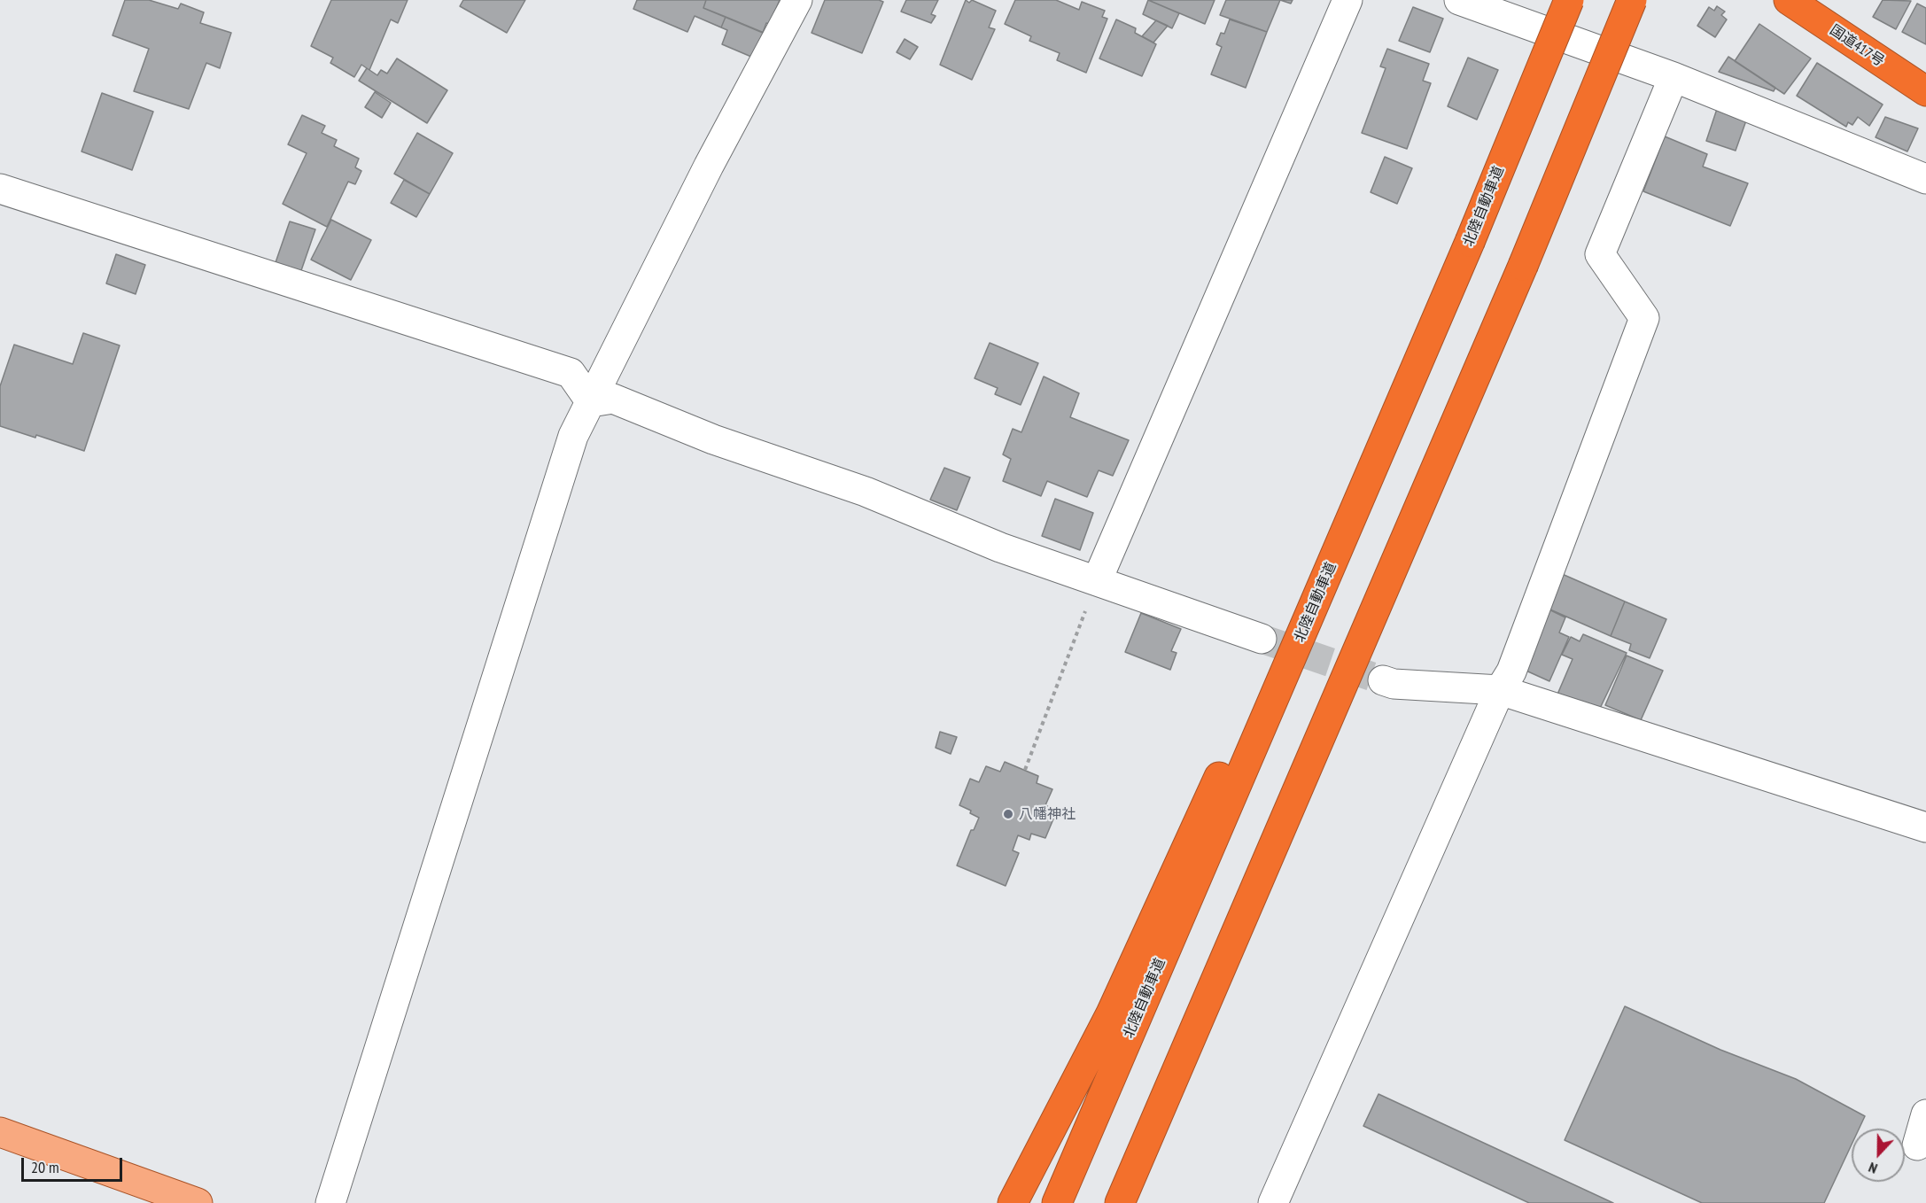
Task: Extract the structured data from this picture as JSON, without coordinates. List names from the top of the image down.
{
  "streets": {
    "highway": ["国道417号", "北陸自動車道"]
  },
  "places": ["八幡神社"],
  "scale_bar": "20 m",
  "north": "bottom"
}
